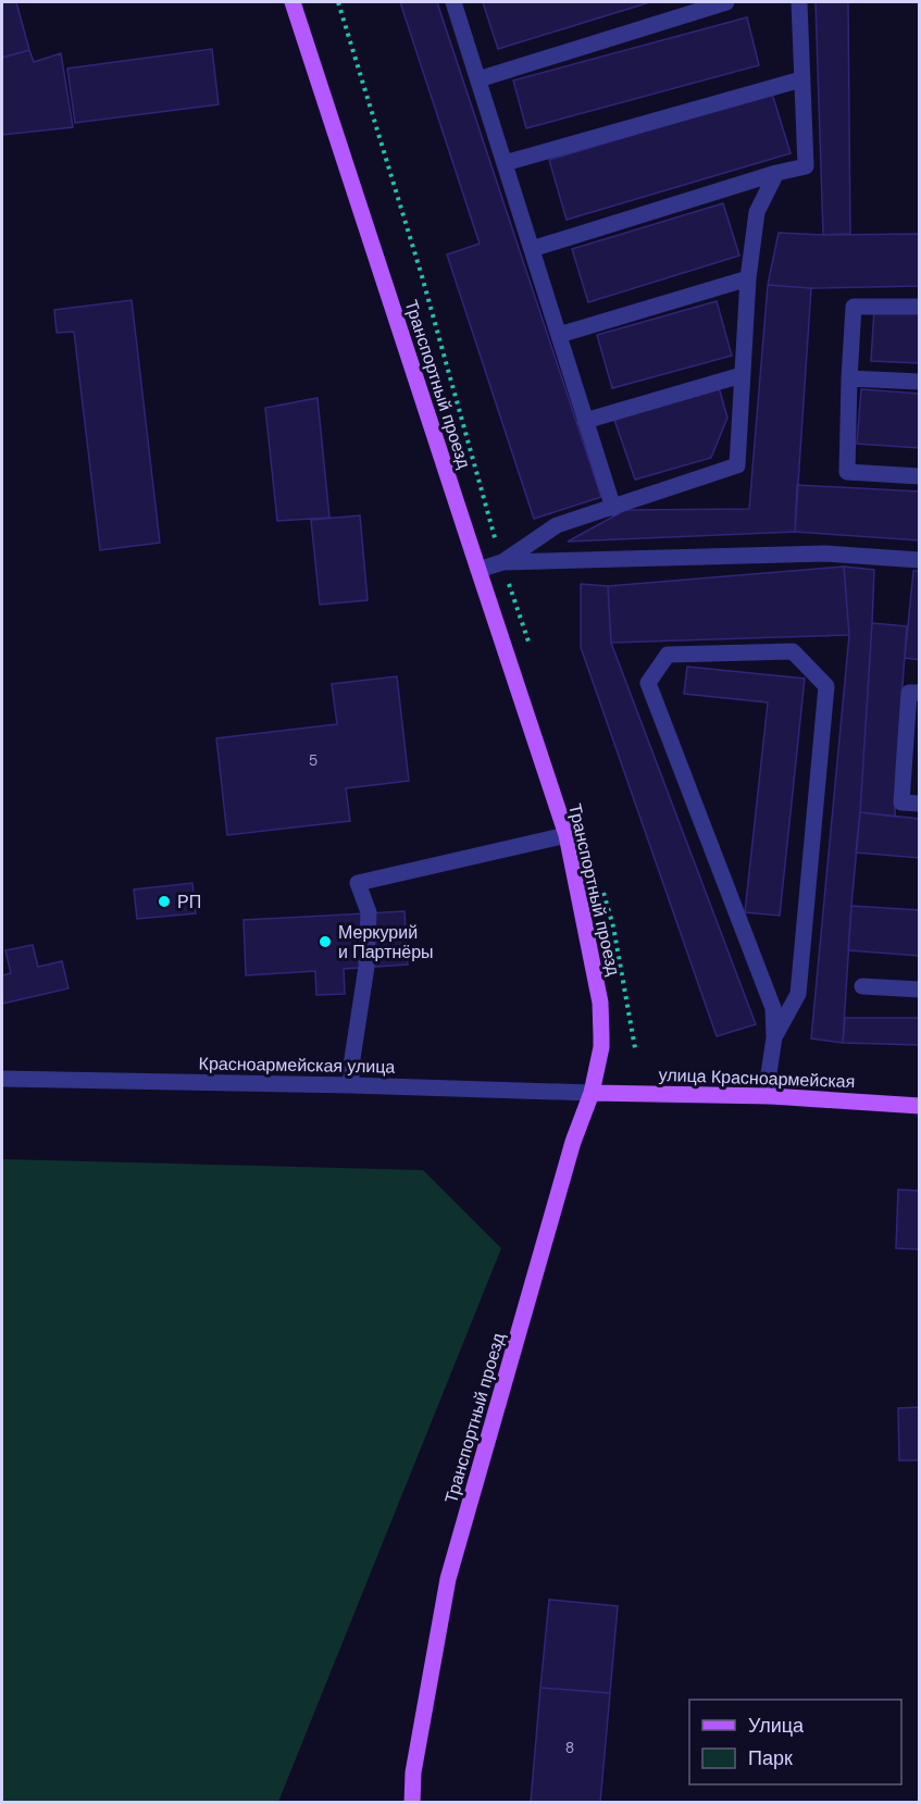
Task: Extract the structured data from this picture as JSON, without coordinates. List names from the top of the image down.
{
  "streets": {
    "main road": ["Транспортный проезд", "улица Красноармейская"],
    "street": ["Красноармейская улица"]
  },
  "crossings": [
    ["Транспортный проезд", "Красноармейская улица"],
    ["Транспортный проезд", "улица Красноармейская"],
    ["Красноармейская улица", "улица Красноармейская"]
  ],
  "places": ["РП", "Меркурий и Партнёры"],
  "house_numbers": ["5", "8"],
  "legend": ["Улица", "Парк"]
}
